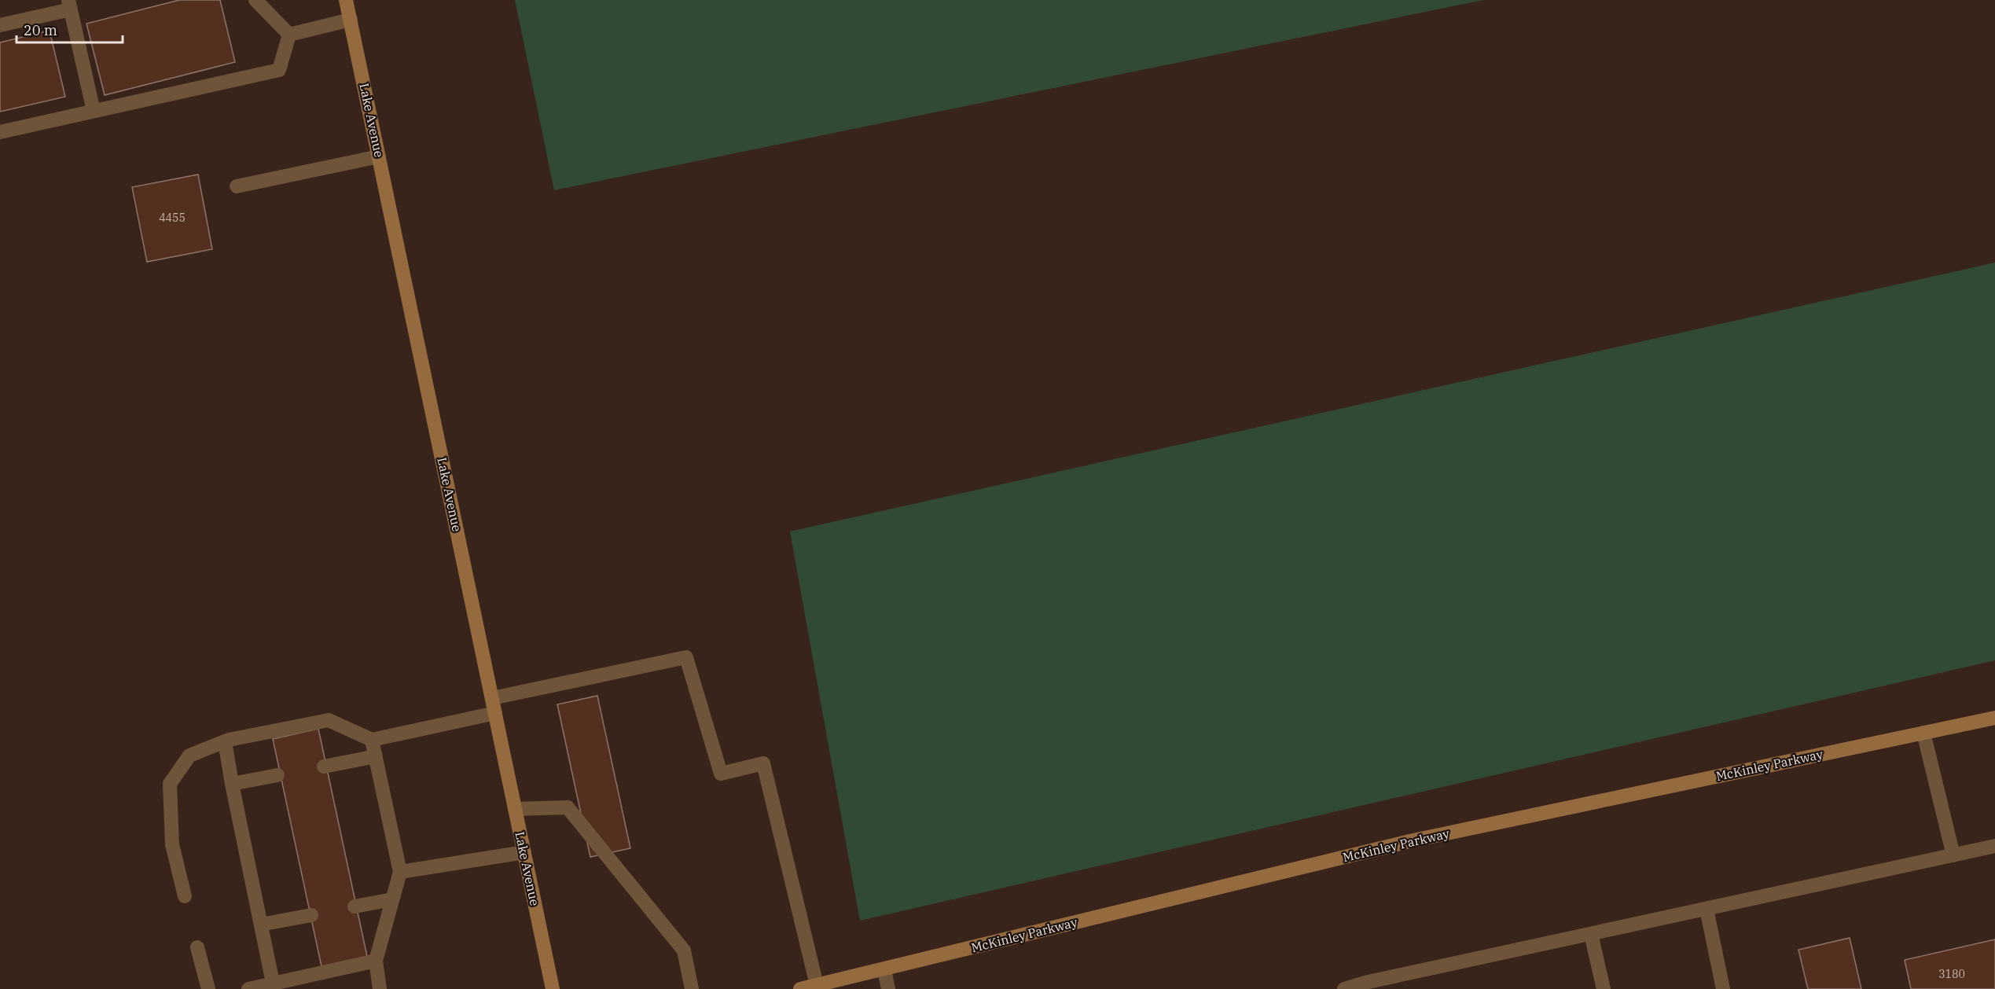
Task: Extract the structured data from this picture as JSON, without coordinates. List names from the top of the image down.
{
  "streets": {
    "street": ["Lake Avenue", "McKinley Parkway"]
  },
  "house_numbers": ["4455", "3180"],
  "scale_bar": "20 m"
}
